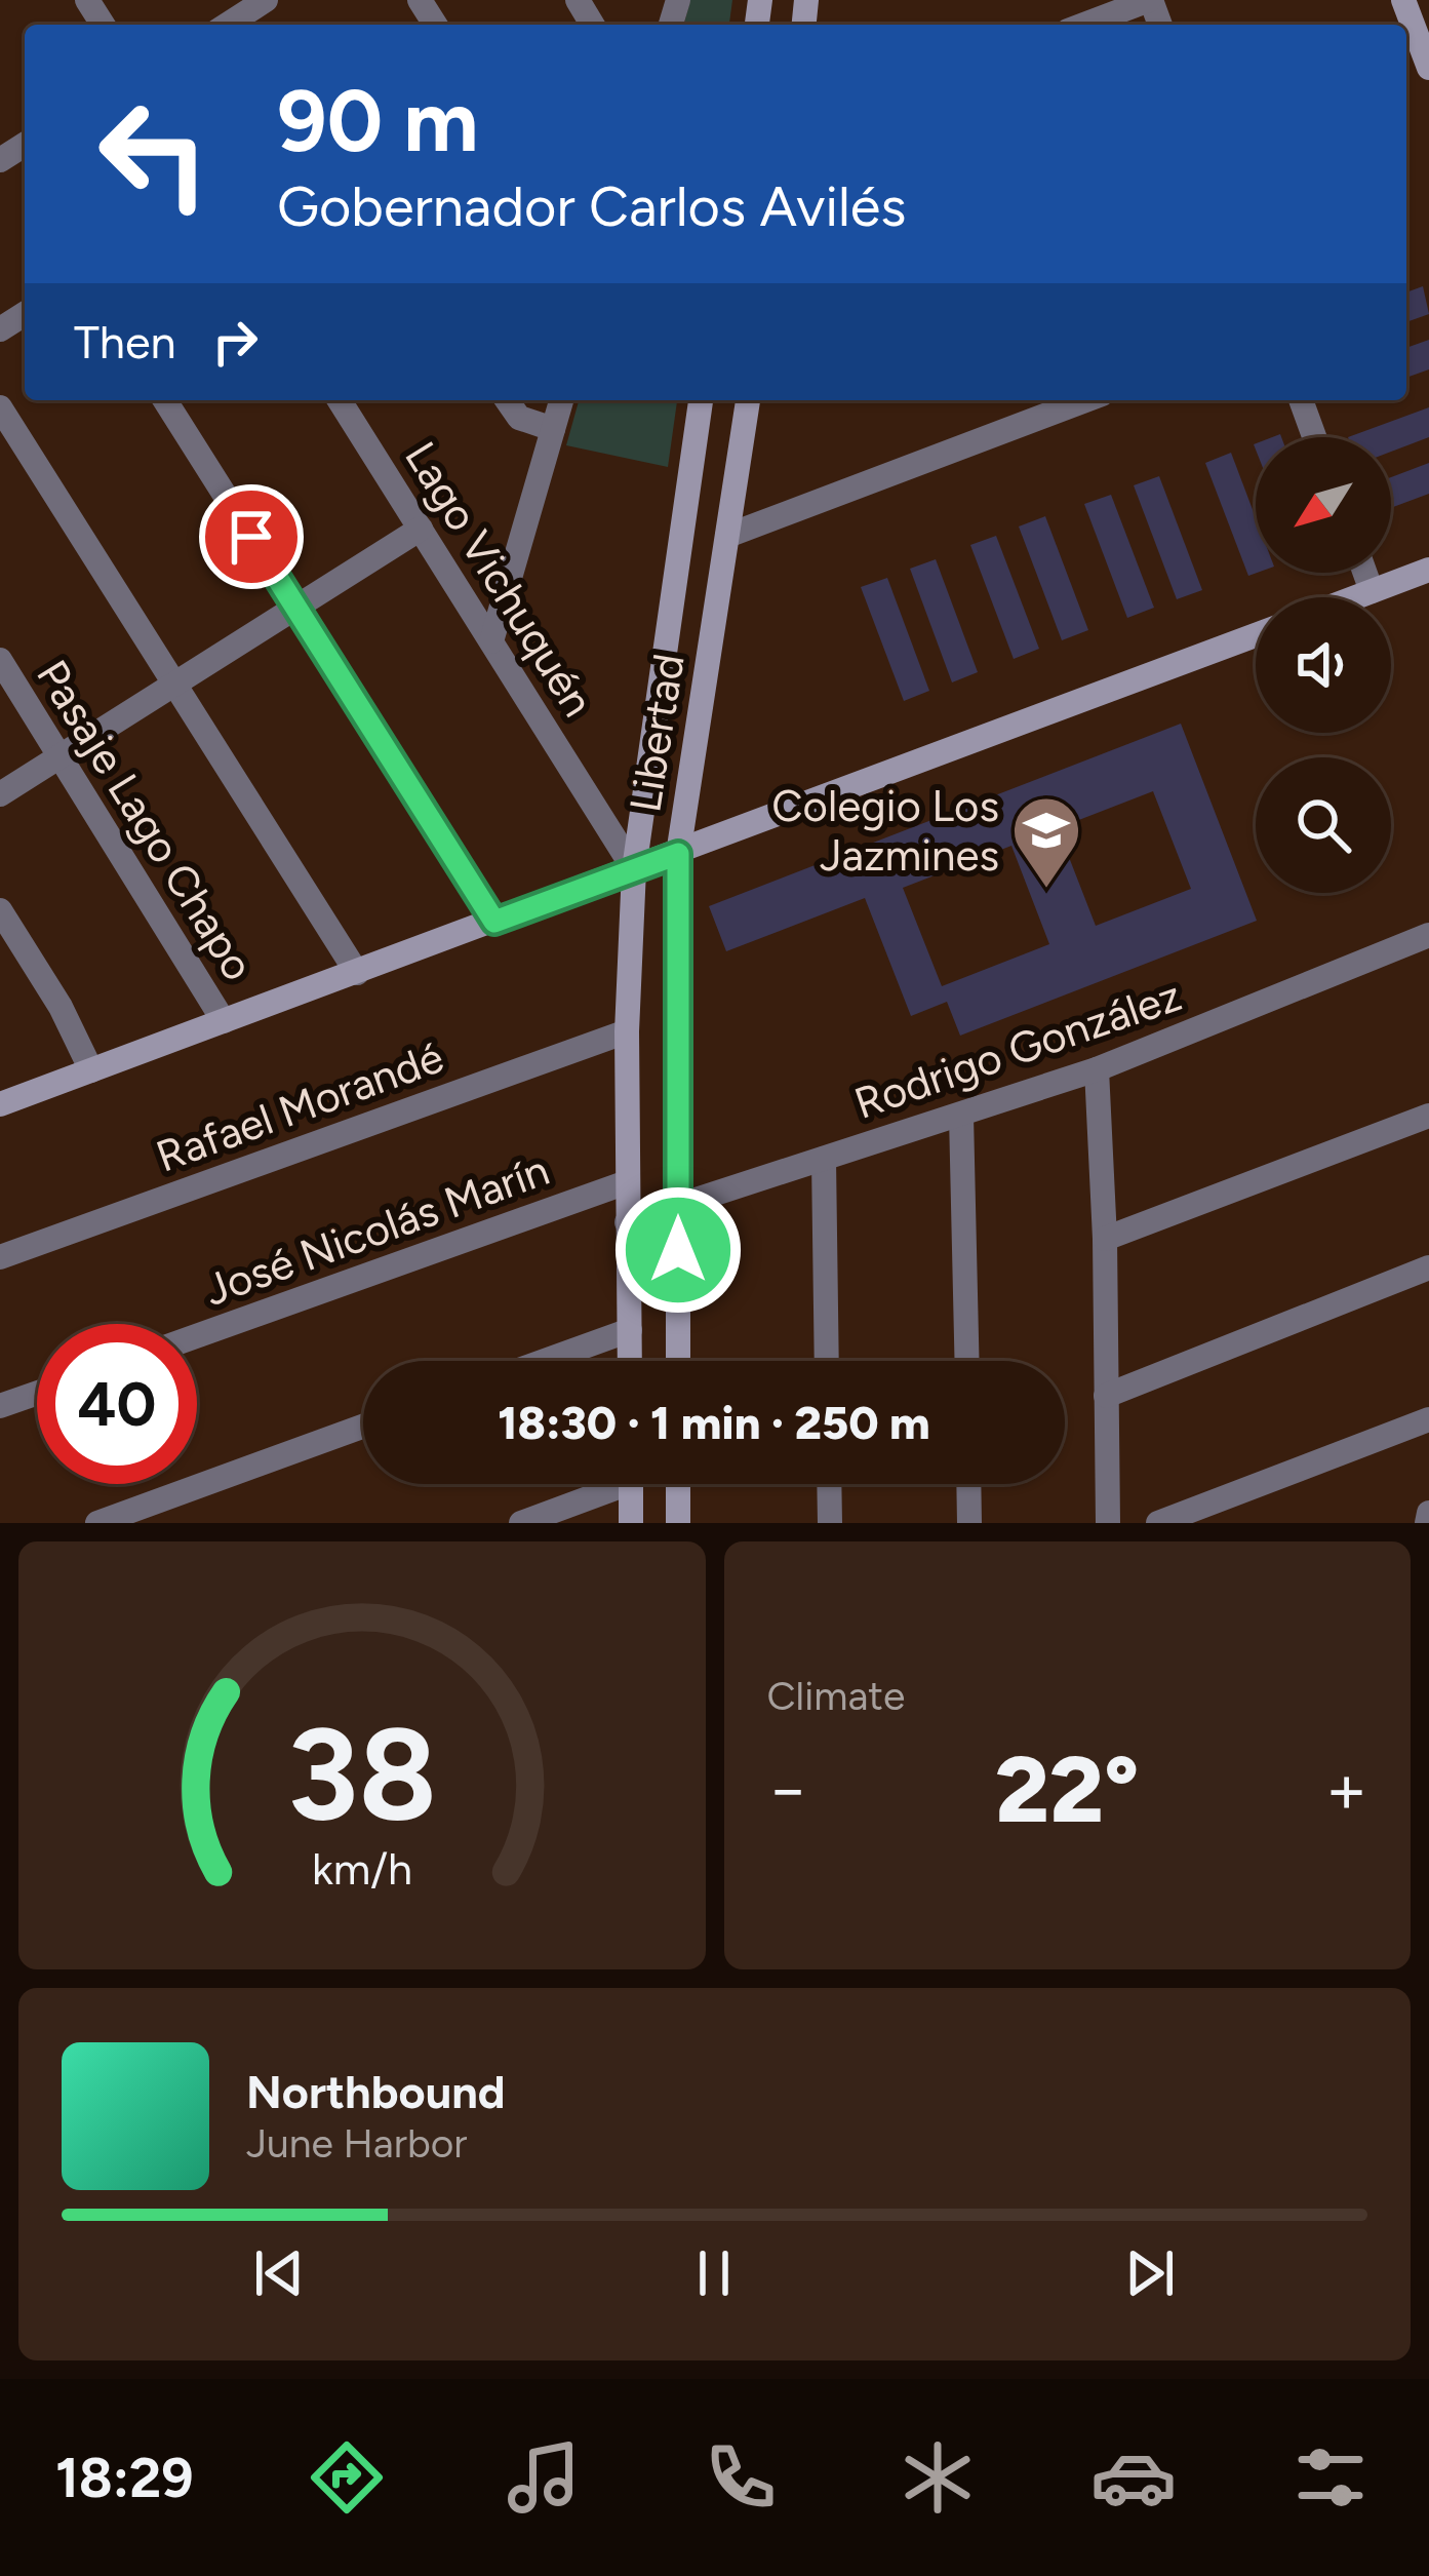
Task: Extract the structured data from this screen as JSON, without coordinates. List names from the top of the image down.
{
  "streets": {
    "street": [
      "Lago Vichuquén",
      "Libertad",
      "Pasaje Lago Chapo",
      "Rodrigo González",
      "Rafael Morandé",
      "José Nicolás Marín"
    ]
  },
  "crossings": [
    ["Lago Vichuquén", "Libertad"],
    ["Libertad", "Rodrigo González"],
    ["Libertad", "Rafael Morandé"],
    ["Libertad", "José Nicolás Marín"]
  ],
  "places": {
    "school or university": ["Colegio Los Jazmines"]
  },
  "north": "bottom left",
  "page": {
    "turn": ["90 m", "Gobernador Carlos Avilés"],
    "then": "Then",
    "limit": "40",
    "trip": "18:30 · 1 min · 250 m",
    "tile": "Climate",
    "heat": ["−", "22°", "+"],
    "song": ["Northbound", "June Harbor"],
    "tabs": "18:29",
    "gauge": ["38", "km/h"]
  }
}
